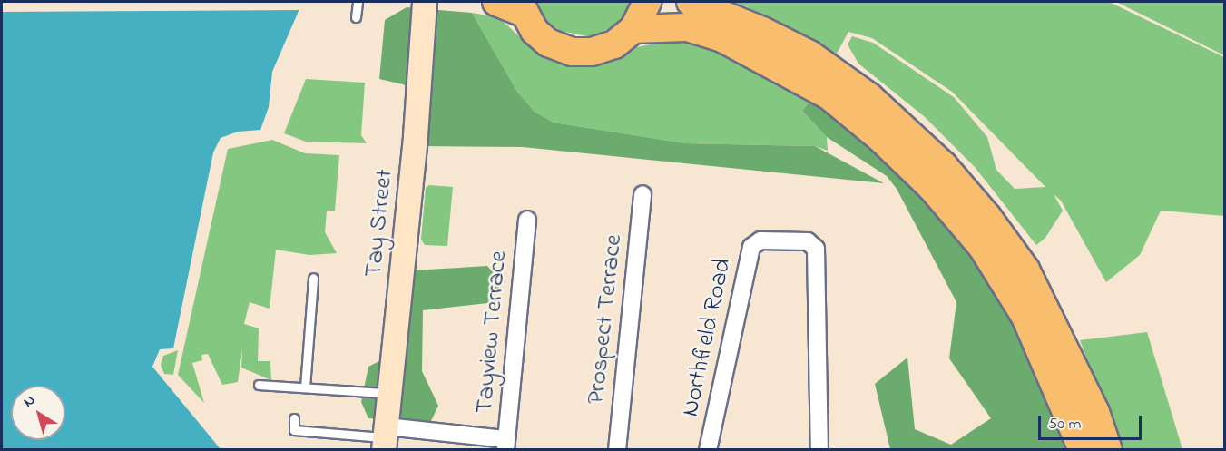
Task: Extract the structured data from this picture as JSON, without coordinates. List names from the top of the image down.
{
  "streets": {
    "main road": ["Tay Street"],
    "street": ["Prospect Terrace", "Tayview Terrace", "Northfield Road"]
  },
  "scale_bar": "50 m",
  "north": "top left"
}
